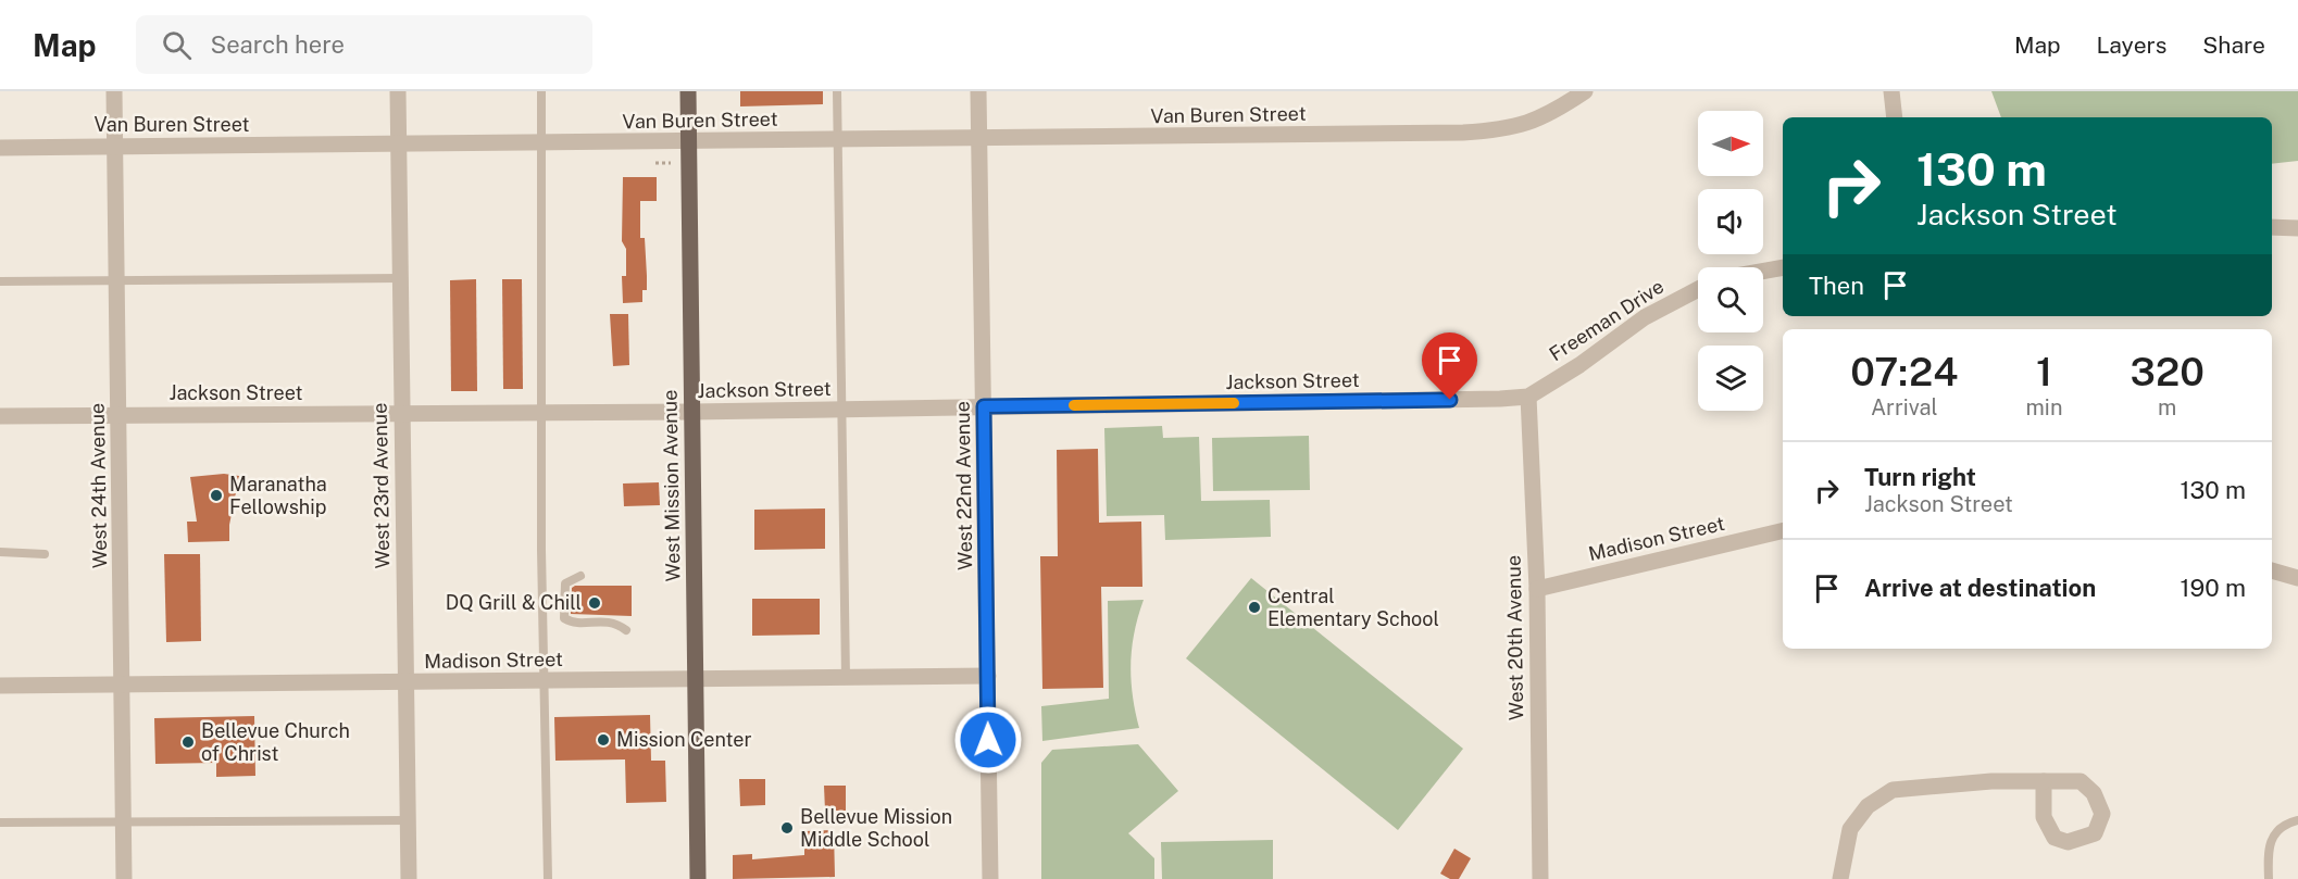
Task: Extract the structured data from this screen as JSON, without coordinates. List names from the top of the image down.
{
  "streets": {
    "main road": ["West Mission Avenue"],
    "street": [
      "Van Buren Street",
      "Freeman Drive",
      "Jackson Street",
      "West 24th Avenue",
      "West 23rd Avenue",
      "West 22nd Avenue",
      "Madison Street",
      "West 20th Avenue"
    ]
  },
  "crossings": [
    ["Van Buren Street", "West 24th Avenue"],
    ["Van Buren Street", "West 23rd Avenue"],
    ["Van Buren Street", "West Mission Avenue"],
    ["Van Buren Street", "West 22nd Avenue"],
    ["Freeman Drive", "Jackson Street"],
    ["Freeman Drive", "West 20th Avenue"],
    ["Jackson Street", "West 24th Avenue"],
    ["Jackson Street", "West 23rd Avenue"],
    ["Jackson Street", "West Mission Avenue"],
    ["Jackson Street", "West 22nd Avenue"],
    ["Jackson Street", "West 20th Avenue"],
    ["West 24th Avenue", "Madison Street"],
    ["West 23rd Avenue", "Madison Street"],
    ["West Mission Avenue", "Madison Street"],
    ["West 22nd Avenue", "Madison Street"],
    ["Madison Street", "West 20th Avenue"]
  ],
  "places": [
    "Maranatha Fellowship",
    "DQ Grill & Chill",
    "Central Elementary School",
    "Mission Center",
    "Bellevue Church of Christ",
    "Bellevue Mission Middle School"
  ],
  "north": "right",
  "page": {
    "header": "Map",
    "search": "Search here",
    "nav": ["Map", "Layers", "Share"],
    "turn": ["130 m", "Jackson Street"],
    "then": "Then",
    "eta": [
      "07:24",
      "Arrival",
      "1",
      "min",
      "320",
      "m"
    ],
    "list": [
      {
        "name": "Turn right",
        "note": "Jackson Street",
        "value": "130 m"
      },
      {
        "name": "Arrive at destination",
        "value": "190 m"
      }
    ]
  }
}
